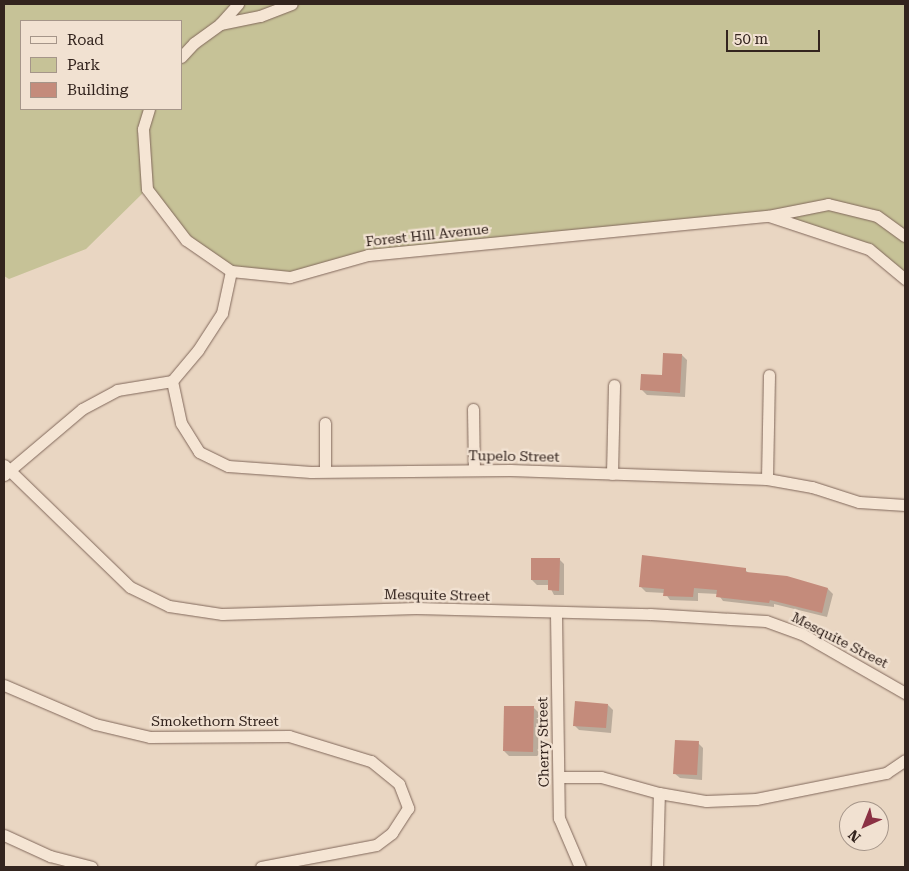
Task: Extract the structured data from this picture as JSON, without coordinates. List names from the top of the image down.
{
  "streets": {
    "street": [
      "Forest Hill Avenue",
      "Tupelo Street",
      "Mesquite Street",
      "Smokethorn Street",
      "Cherry Street"
    ]
  },
  "crossings": [
    ["Mesquite Street", "Cherry Street"]
  ],
  "legend": ["Road", "Park", "Building"],
  "scale_bar": "50 m",
  "north": "bottom left"
}
